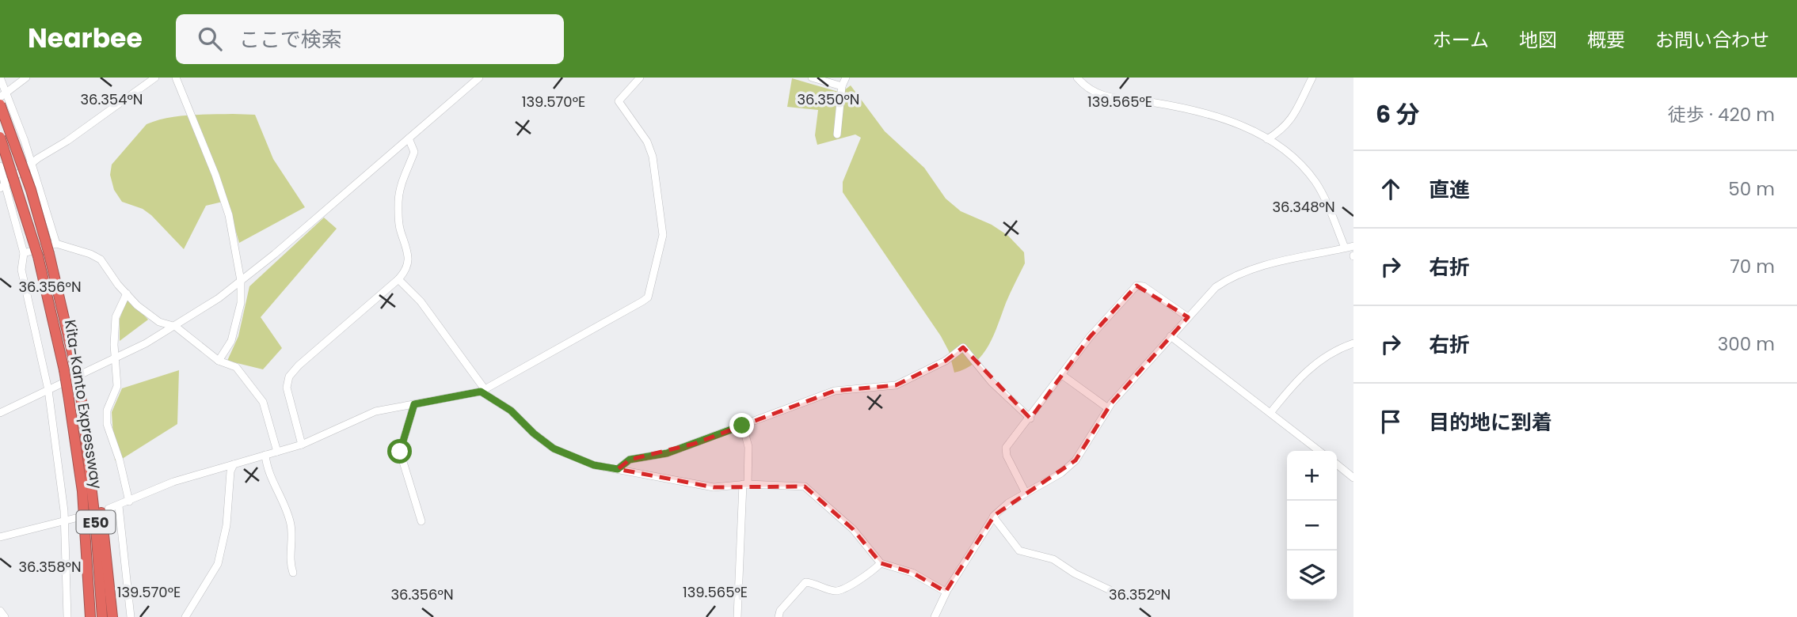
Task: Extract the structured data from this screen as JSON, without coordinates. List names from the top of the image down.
{
  "streets": {
    "highway": ["Kita-Kanto Expressway", "E50"]
  },
  "page": {
    "header": "Nearbee",
    "search": "ここで検索",
    "nav": [
      "ホーム",
      "地図",
      "概要",
      "お問い合わせ"
    ],
    "heading": ["6 分", "徒歩 · 420 m"],
    "list": [
      ["直進", "50 m"],
      ["右折", "70 m"],
      ["右折", "300 m"],
      "目的地に到着"
    ],
    "map_buttons": ["+", "−"]
  },
  "coordinates": [
    "36.354°N",
    "36.350°N",
    "139.570°E",
    "139.565°E",
    "36.348°N",
    "36.356°N",
    "36.358°N",
    "36.352°N"
  ]
}
